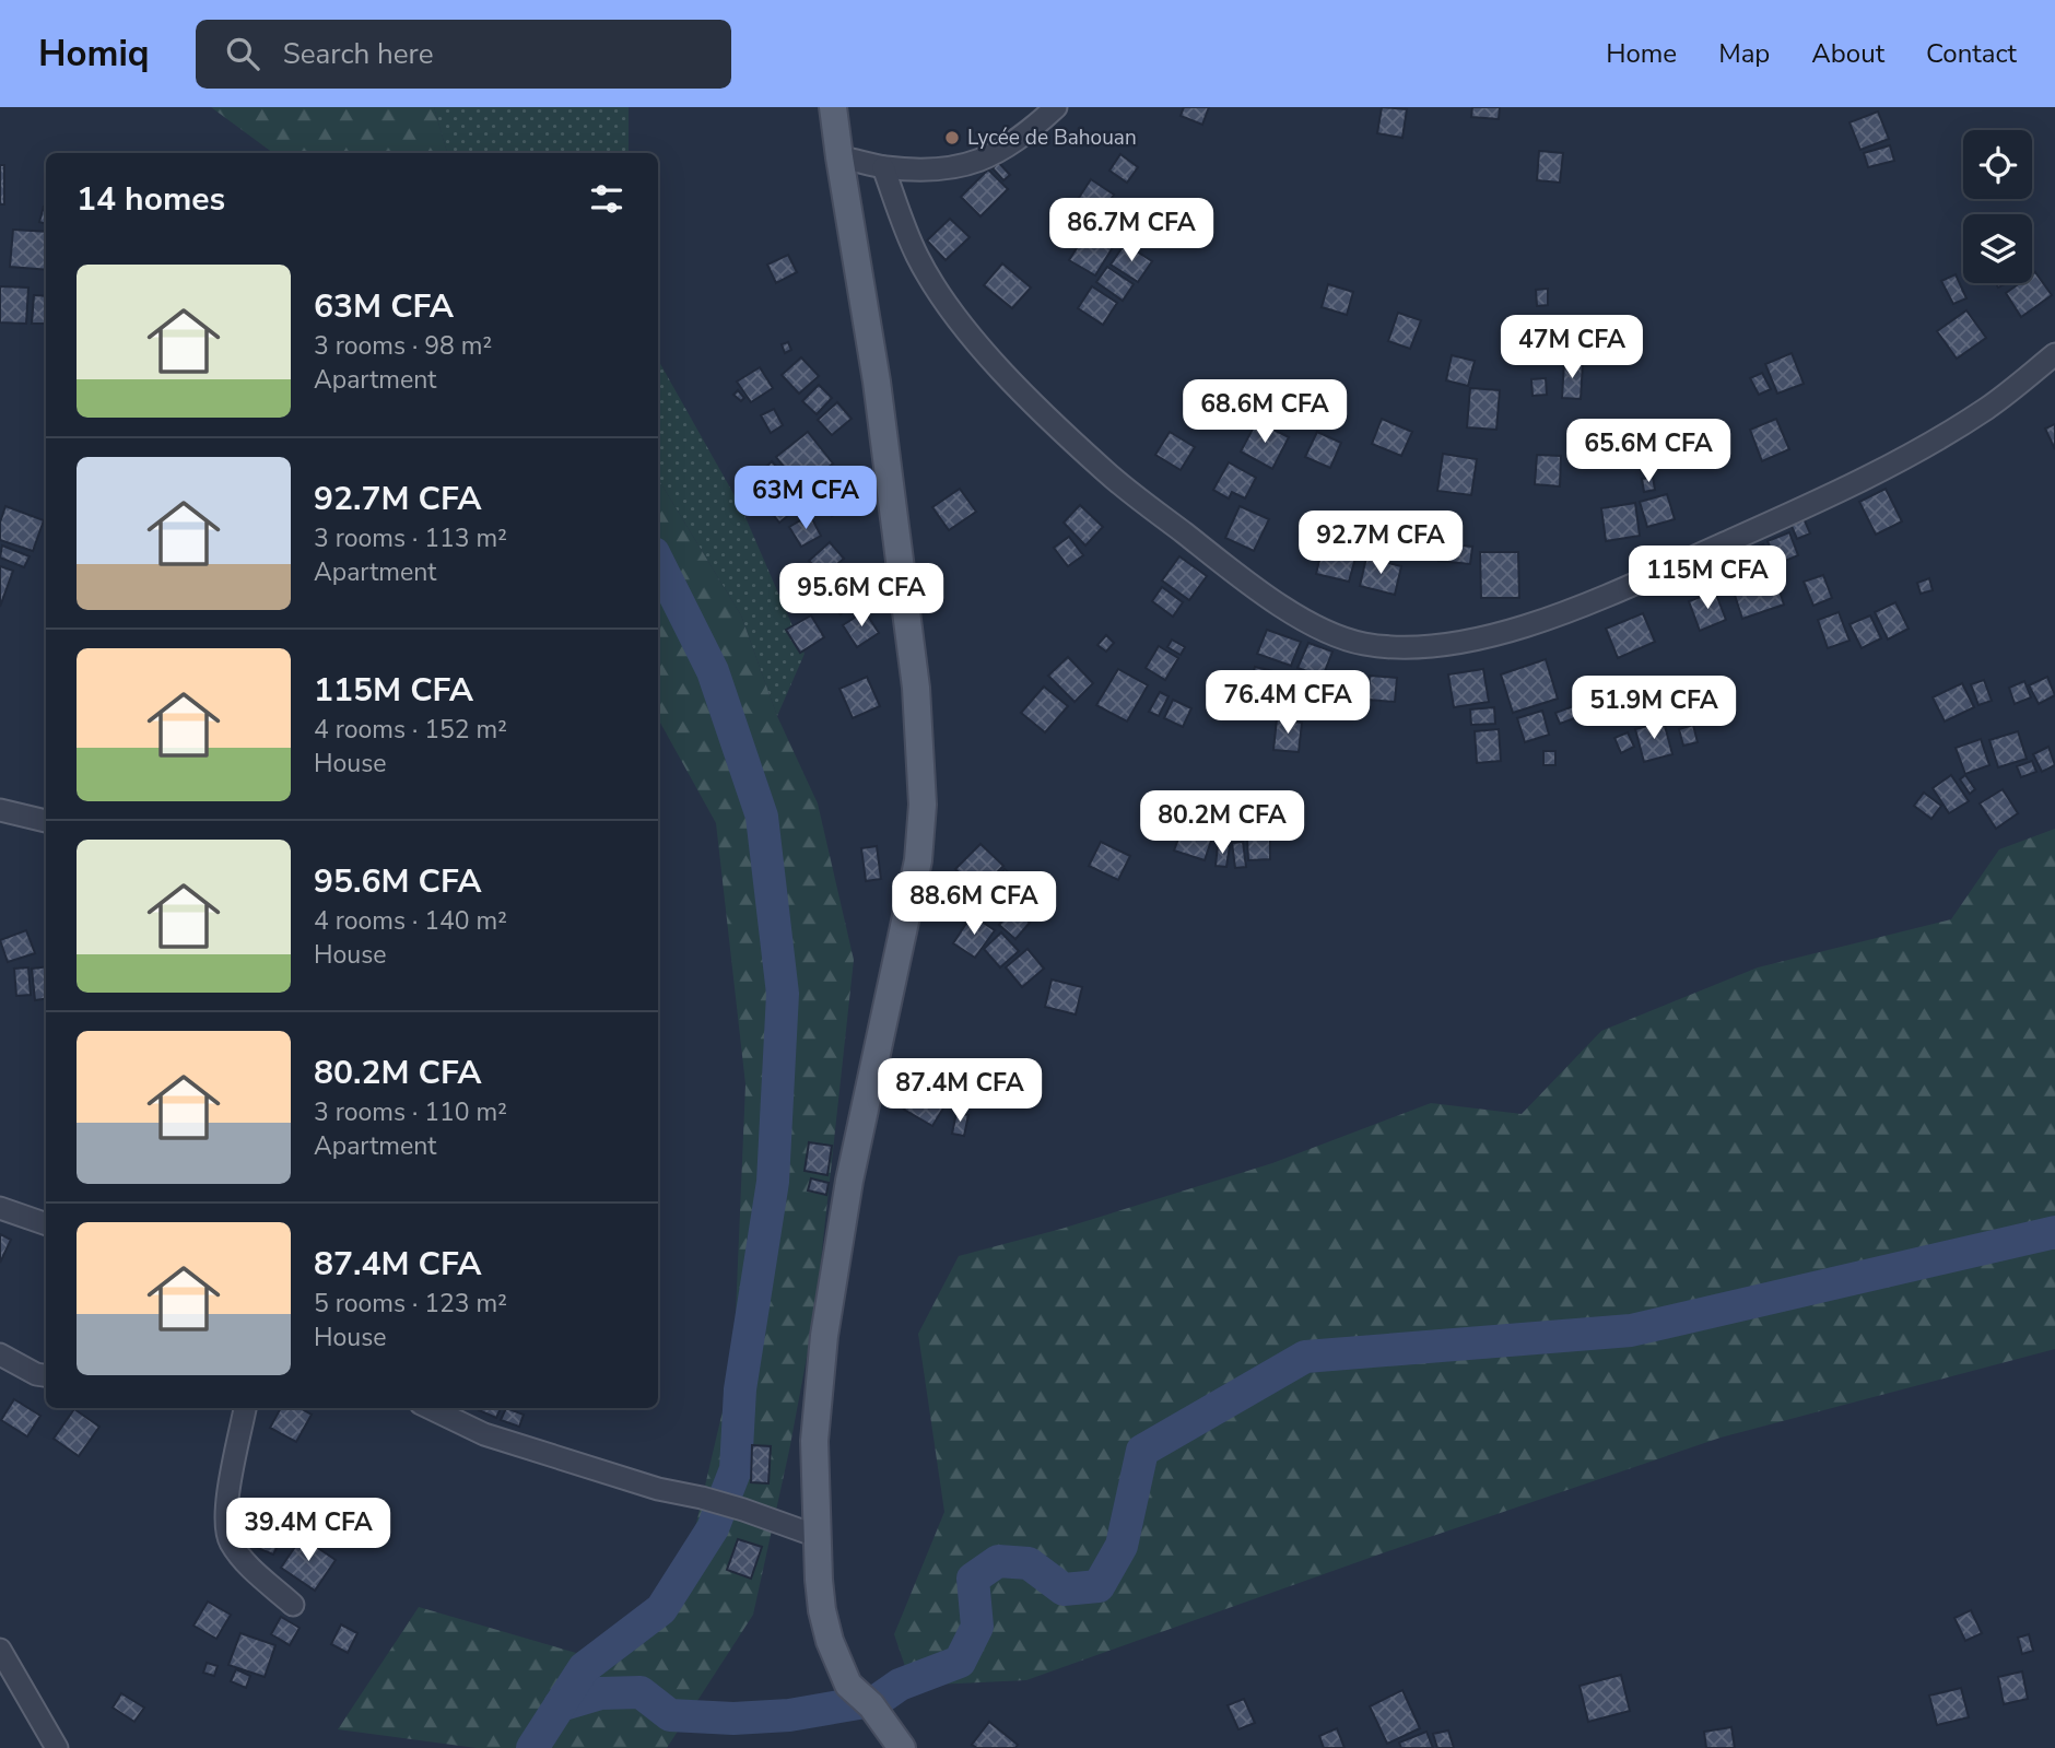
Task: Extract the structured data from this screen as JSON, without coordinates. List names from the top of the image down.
{
  "places": ["Lycée de Bahouan"],
  "page": {
    "header": "Homiq",
    "search": "Search here",
    "nav": [
      "Home",
      "Map",
      "About",
      "Contact"
    ],
    "heading": "14 homes",
    "price": [
      "86.7M CFA",
      "47M CFA",
      "68.6M CFA",
      "65.6M CFA",
      "63M CFA",
      "92.7M CFA",
      "115M CFA",
      "95.6M CFA",
      "76.4M CFA",
      "51.9M CFA",
      "80.2M CFA",
      "88.6M CFA",
      "87.4M CFA",
      "39.4M CFA"
    ],
    "list": [
      {
        "name": "63M CFA",
        "note": "3 rooms · 98 m² · Apartment"
      },
      {
        "name": "92.7M CFA",
        "note": "3 rooms · 113 m² · Apartment"
      },
      {
        "name": "115M CFA",
        "note": "4 rooms · 152 m² · House"
      },
      {
        "name": "95.6M CFA",
        "note": "4 rooms · 140 m² · House"
      },
      {
        "name": "80.2M CFA",
        "note": "3 rooms · 110 m² · Apartment"
      },
      {
        "name": "87.4M CFA",
        "note": "5 rooms · 123 m² · House"
      }
    ]
  }
}
